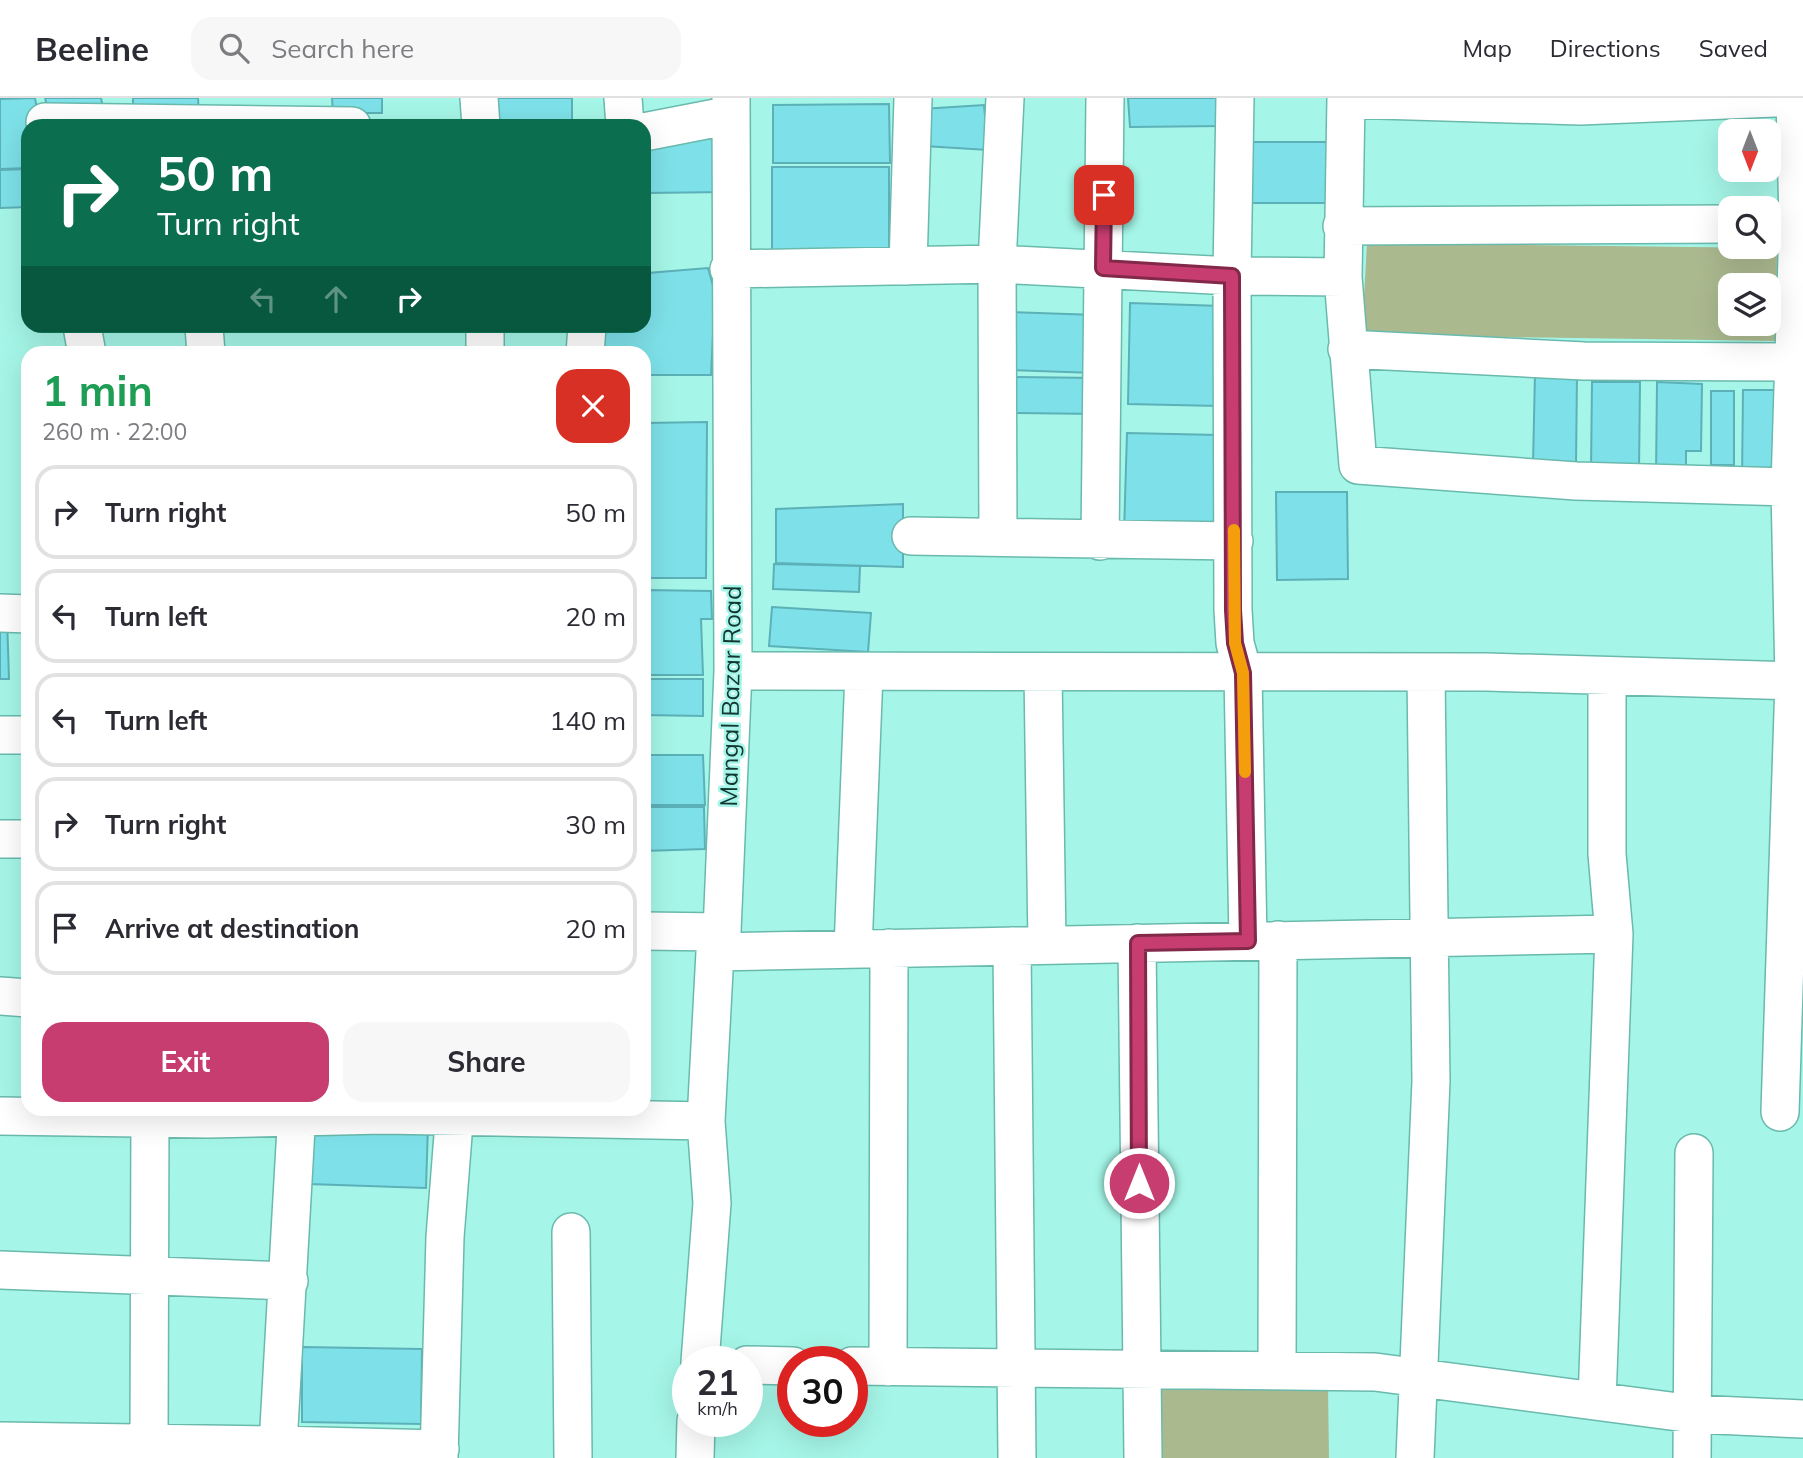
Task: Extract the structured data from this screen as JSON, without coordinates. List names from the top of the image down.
{
  "streets": {
    "street": ["Mangal Bazar Road"]
  },
  "north": "bottom",
  "page": {
    "header": "Beeline",
    "search": "Search here",
    "nav": ["Map", "Directions", "Saved"],
    "turn": ["50 m", "Turn right"],
    "heading": ["1 min", "260 m · 22:00"],
    "list": [
      {
        "name": "Turn right",
        "value": "50 m"
      },
      {
        "name": "Turn left",
        "value": "20 m"
      },
      {
        "name": "Turn left",
        "value": "140 m"
      },
      {
        "name": "Turn right",
        "value": "30 m"
      },
      {
        "name": "Arrive at destination",
        "value": "20 m"
      }
    ],
    "buttons": ["Exit", "Share"],
    "speed": "21 km/h",
    "limit": "30"
  }
}
